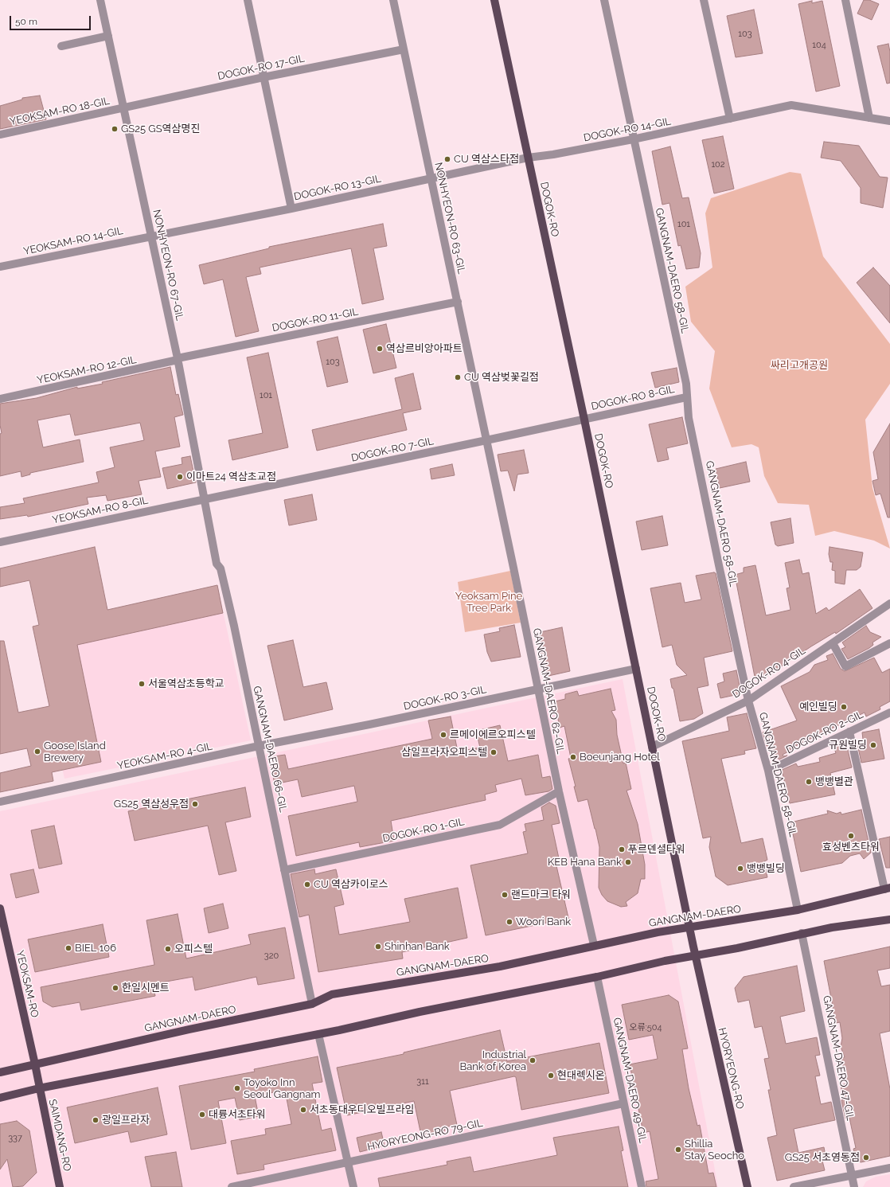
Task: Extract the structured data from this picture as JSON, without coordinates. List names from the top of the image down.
{
  "streets": {
    "main road": [
      "DOGOK-RO",
      "GANGNAM-DAERO",
      "YEOKSAM-RO",
      "HYORYEONG-RO",
      "SAIMDANG-RO"
    ],
    "street": [
      "DOGOK-RO 17-GIL",
      "YEOKSAM-RO 18-GIL",
      "DOGOK-RO 14-GIL",
      "DOGOK-RO 13-GIL",
      "NONHYEON-RO 63-GIL",
      "YEOKSAM-RO 14-GIL",
      "NONHYEON-RO 67-GIL",
      "GANGNAM-DAERO 58-GIL",
      "DOGOK-RO 11-GIL",
      "YEOKSAM-RO 12-GIL",
      "DOGOK-RO 8-GIL",
      "DOGOK-RO 7-GIL",
      "YEOKSAM-RO 8-GIL",
      "DOGOK-RO 4-GIL",
      "GANGNAM-DAERO 62-GIL",
      "DOGOK-RO 3-GIL",
      "DOGOK-RO 2-GIL",
      "GANGNAM-DAERO 66-GIL",
      "YEOKSAM-RO 4-GIL",
      "DOGOK-RO 1-GIL",
      "GANGNAM-DAERO 47-GIL",
      "GANGNAM-DAERO 49-GIL",
      "HYORYEONG-RO 79-GIL"
    ]
  },
  "crossings": [
    ["DOGOK-RO 17-GIL", "YEOKSAM-RO 18-GIL"],
    ["DOGOK-RO 17-GIL", "NONHYEON-RO 63-GIL"],
    ["DOGOK-RO 17-GIL", "NONHYEON-RO 67-GIL"],
    ["YEOKSAM-RO 18-GIL", "NONHYEON-RO 67-GIL"],
    ["DOGOK-RO 14-GIL", "DOGOK-RO 13-GIL"],
    ["DOGOK-RO 14-GIL", "DOGOK-RO"],
    ["DOGOK-RO 14-GIL", "GANGNAM-DAERO 58-GIL"],
    ["DOGOK-RO 13-GIL", "DOGOK-RO"],
    ["DOGOK-RO 13-GIL", "NONHYEON-RO 63-GIL"],
    ["DOGOK-RO 13-GIL", "YEOKSAM-RO 14-GIL"],
    ["DOGOK-RO 13-GIL", "NONHYEON-RO 67-GIL"],
    ["DOGOK-RO", "DOGOK-RO 8-GIL"],
    ["DOGOK-RO", "DOGOK-RO 7-GIL"],
    ["DOGOK-RO", "DOGOK-RO 4-GIL"],
    ["DOGOK-RO", "DOGOK-RO 3-GIL"],
    ["DOGOK-RO", "GANGNAM-DAERO"],
    ["DOGOK-RO", "HYORYEONG-RO"],
    ["NONHYEON-RO 63-GIL", "DOGOK-RO 11-GIL"],
    ["NONHYEON-RO 63-GIL", "DOGOK-RO 7-GIL"],
    ["NONHYEON-RO 63-GIL", "GANGNAM-DAERO 62-GIL"],
    ["YEOKSAM-RO 14-GIL", "NONHYEON-RO 67-GIL"],
    ["NONHYEON-RO 67-GIL", "DOGOK-RO 11-GIL"],
    ["NONHYEON-RO 67-GIL", "YEOKSAM-RO 12-GIL"],
    ["NONHYEON-RO 67-GIL", "DOGOK-RO 7-GIL"],
    ["NONHYEON-RO 67-GIL", "YEOKSAM-RO 8-GIL"],
    ["NONHYEON-RO 67-GIL", "GANGNAM-DAERO 66-GIL"],
    ["GANGNAM-DAERO 58-GIL", "DOGOK-RO 8-GIL"],
    ["GANGNAM-DAERO 58-GIL", "DOGOK-RO 4-GIL"],
    ["GANGNAM-DAERO 58-GIL", "DOGOK-RO 2-GIL"],
    ["GANGNAM-DAERO 58-GIL", "GANGNAM-DAERO"],
    ["DOGOK-RO 11-GIL", "YEOKSAM-RO 12-GIL"],
    ["DOGOK-RO 8-GIL", "DOGOK-RO 7-GIL"],
    ["DOGOK-RO 7-GIL", "YEOKSAM-RO 8-GIL"],
    ["DOGOK-RO 7-GIL", "GANGNAM-DAERO 62-GIL"],
    ["DOGOK-RO 7-GIL", "GANGNAM-DAERO 66-GIL"],
    ["YEOKSAM-RO 8-GIL", "GANGNAM-DAERO 66-GIL"],
    ["GANGNAM-DAERO 62-GIL", "DOGOK-RO 3-GIL"],
    ["GANGNAM-DAERO 62-GIL", "DOGOK-RO 1-GIL"],
    ["GANGNAM-DAERO 62-GIL", "GANGNAM-DAERO"],
    ["DOGOK-RO 3-GIL", "GANGNAM-DAERO 66-GIL"],
    ["DOGOK-RO 3-GIL", "YEOKSAM-RO 4-GIL"],
    ["GANGNAM-DAERO 66-GIL", "YEOKSAM-RO 4-GIL"],
    ["GANGNAM-DAERO 66-GIL", "DOGOK-RO 1-GIL"],
    ["GANGNAM-DAERO 66-GIL", "GANGNAM-DAERO"],
    ["GANGNAM-DAERO", "YEOKSAM-RO"],
    ["YEOKSAM-RO", "SAIMDANG-RO"],
    ["GANGNAM-DAERO 49-GIL", "HYORYEONG-RO 79-GIL"]
  ],
  "parks": ["싸리고개공원", "Yeoksam Pine Tree Park"],
  "places": [
    "GS25 GS역삼명진",
    "CU 역삼스타점",
    "역삼르비앙아파트",
    "CU 역삼벚꽃길점",
    "이마트24 역삼초교점",
    "서울역삼초등학교",
    "예인빌딩",
    "르메이에르오피스텔",
    "규원빌딩",
    "Goose Island Brewery",
    "삼일프라자오피스텔",
    "Boeunjang Hotel",
    "뱅뱅별관",
    "GS25 역삼성우점",
    "효성벤츠타워",
    "푸르덴셜타워",
    "KEB Hana Bank",
    "뱅뱅빌딩",
    "CU 역삼카이로스",
    "랜드마크 타워",
    "Woori Bank",
    "Shinhan Bank",
    "BIEL 106",
    "오피스텔",
    "한일시멘트",
    "Industrial Bank of Korea",
    "현대렉시온",
    "Toyoko Inn Seoul Gangnam",
    "서초동대우디오빌프라임",
    "대륭서초타워",
    "광일프라자",
    "Shillia Stay Seocho",
    "GS25 서초영동점"
  ],
  "house_numbers": [
    "103",
    "104",
    "102",
    "101",
    "103",
    "101",
    "320",
    "오류:504",
    "311",
    "337"
  ],
  "scale_bar": "50 m"
}
